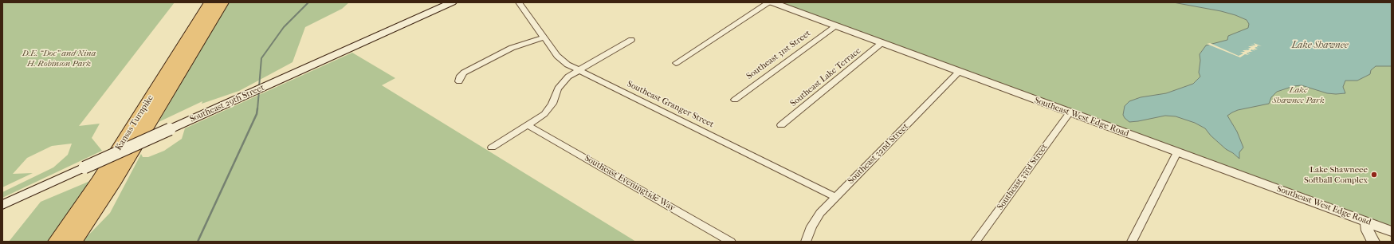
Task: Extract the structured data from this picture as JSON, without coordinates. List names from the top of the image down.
{
  "streets": {
    "highway": ["Kansas Turnpike"],
    "main road": ["Southeast 29th Street"],
    "street": [
      "Southeast 31st Street",
      "Southeast Lake Terrace",
      "Southeast Granger Street",
      "Southeast West Edge Road",
      "Southeast 32nd Street",
      "Southeast 33rd Street",
      "Southeast Eveningtide Way"
    ]
  },
  "crossings": [
    ["Southeast 31st Street", "Southeast West Edge Road"],
    ["Southeast Lake Terrace", "Southeast West Edge Road"],
    ["Southeast Granger Street", "Southeast 32nd Street"],
    ["Southeast West Edge Road", "Southeast 32nd Street"],
    ["Southeast West Edge Road", "Southeast 33rd Street"]
  ],
  "water": ["Lake Shawnee"],
  "parks": ["D.E. “Doc” and Nina H. Robinson Park", "Lake Shawnee Park"],
  "places": ["Lake Shawneee Softball Complex"]
}
